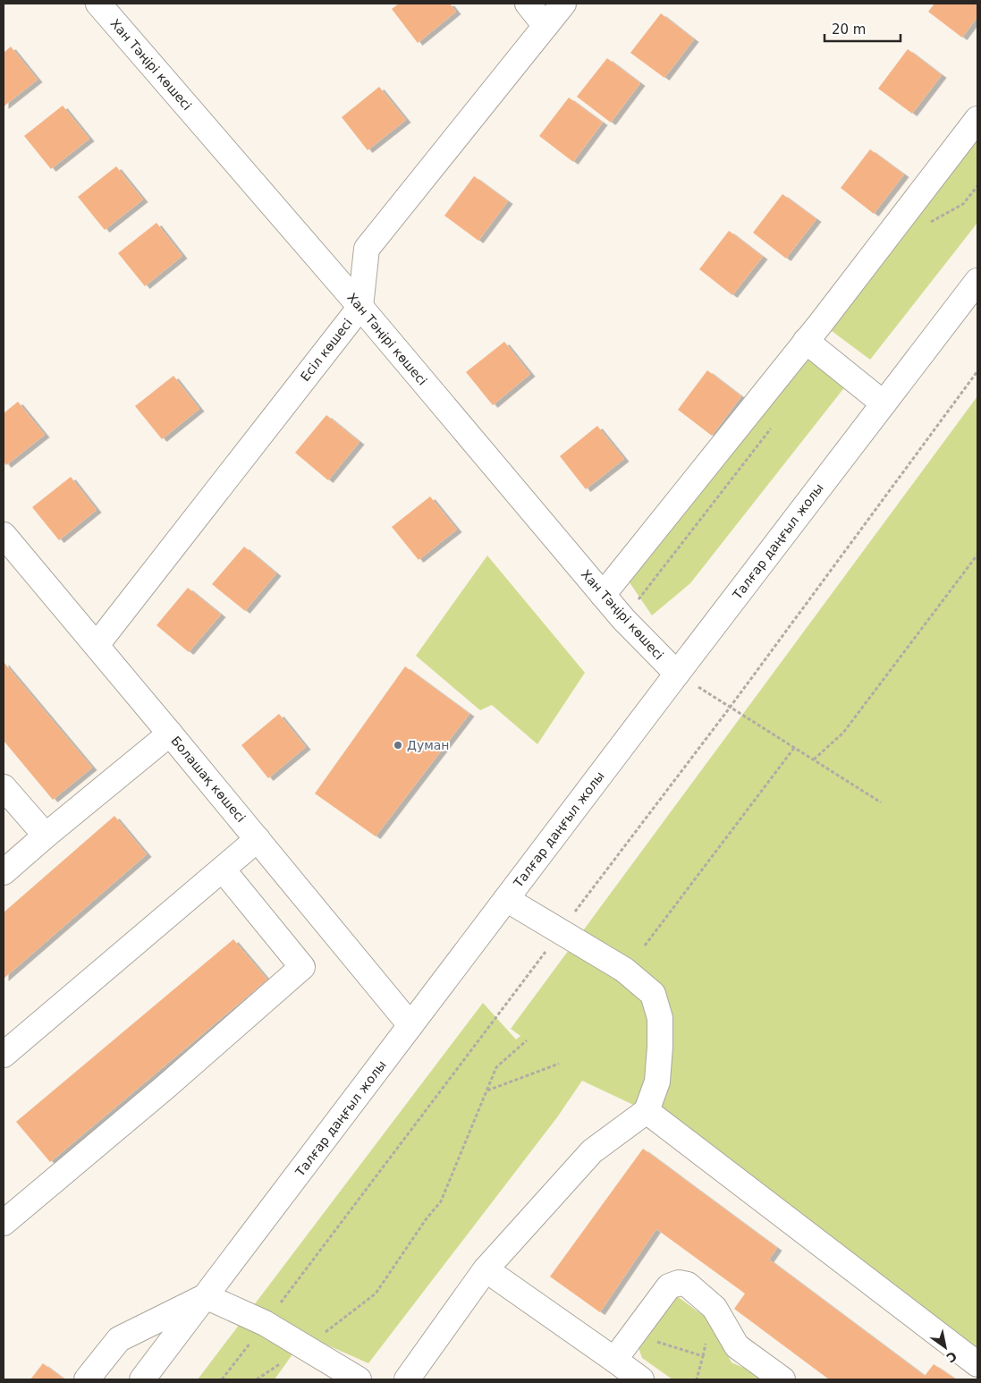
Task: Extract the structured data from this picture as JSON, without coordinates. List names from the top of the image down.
{
  "streets": {
    "street": [
      "Хан Тәңірі көшесі",
      "Есіл көшесі",
      "Талғар даңғыл жолы",
      "Болашақ көшесі"
    ]
  },
  "crossings": [
    ["Хан Тәңірі көшесі", "Есіл көшесі"],
    ["Хан Тәңірі көшесі", "Талғар даңғыл жолы"],
    ["Есіл көшесі", "Болашақ көшесі"],
    ["Талғар даңғыл жолы", "Болашақ көшесі"]
  ],
  "places": ["Думан"],
  "scale_bar": "20 m",
  "north": "bottom right"
}
